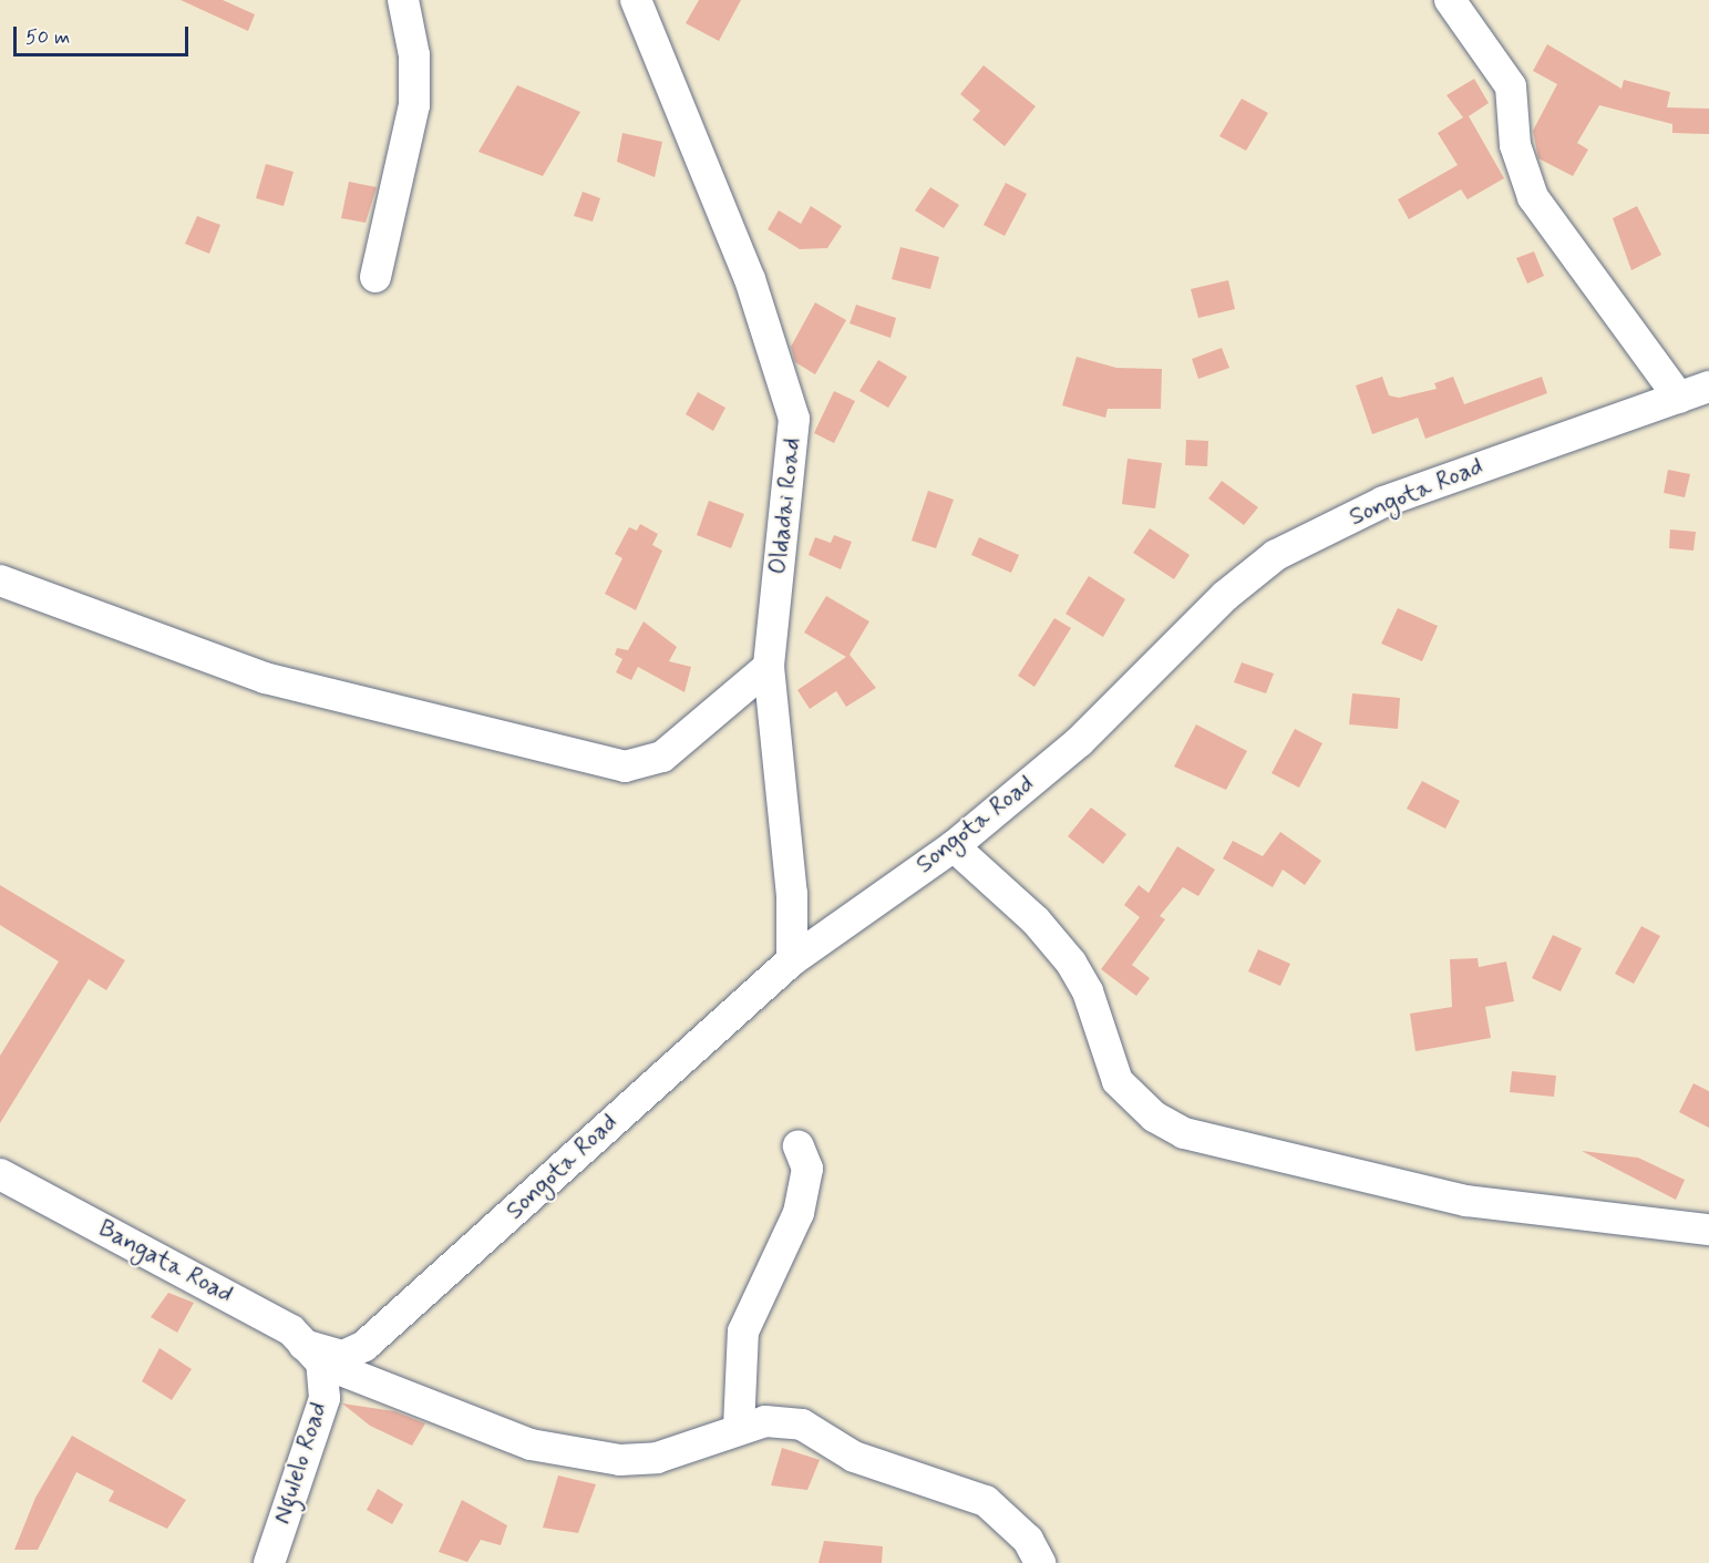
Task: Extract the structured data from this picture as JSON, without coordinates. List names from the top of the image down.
{
  "streets": {
    "street": [
      "Songota Road",
      "Oldadai Road",
      "Bangata Road",
      "Ngulelo Road"
    ]
  },
  "crossings": [
    ["Songota Road", "Oldadai Road"],
    ["Songota Road", "Bangata Road"],
    ["Songota Road", "Ngulelo Road"],
    ["Bangata Road", "Ngulelo Road"]
  ],
  "scale_bar": "50 m"
}
